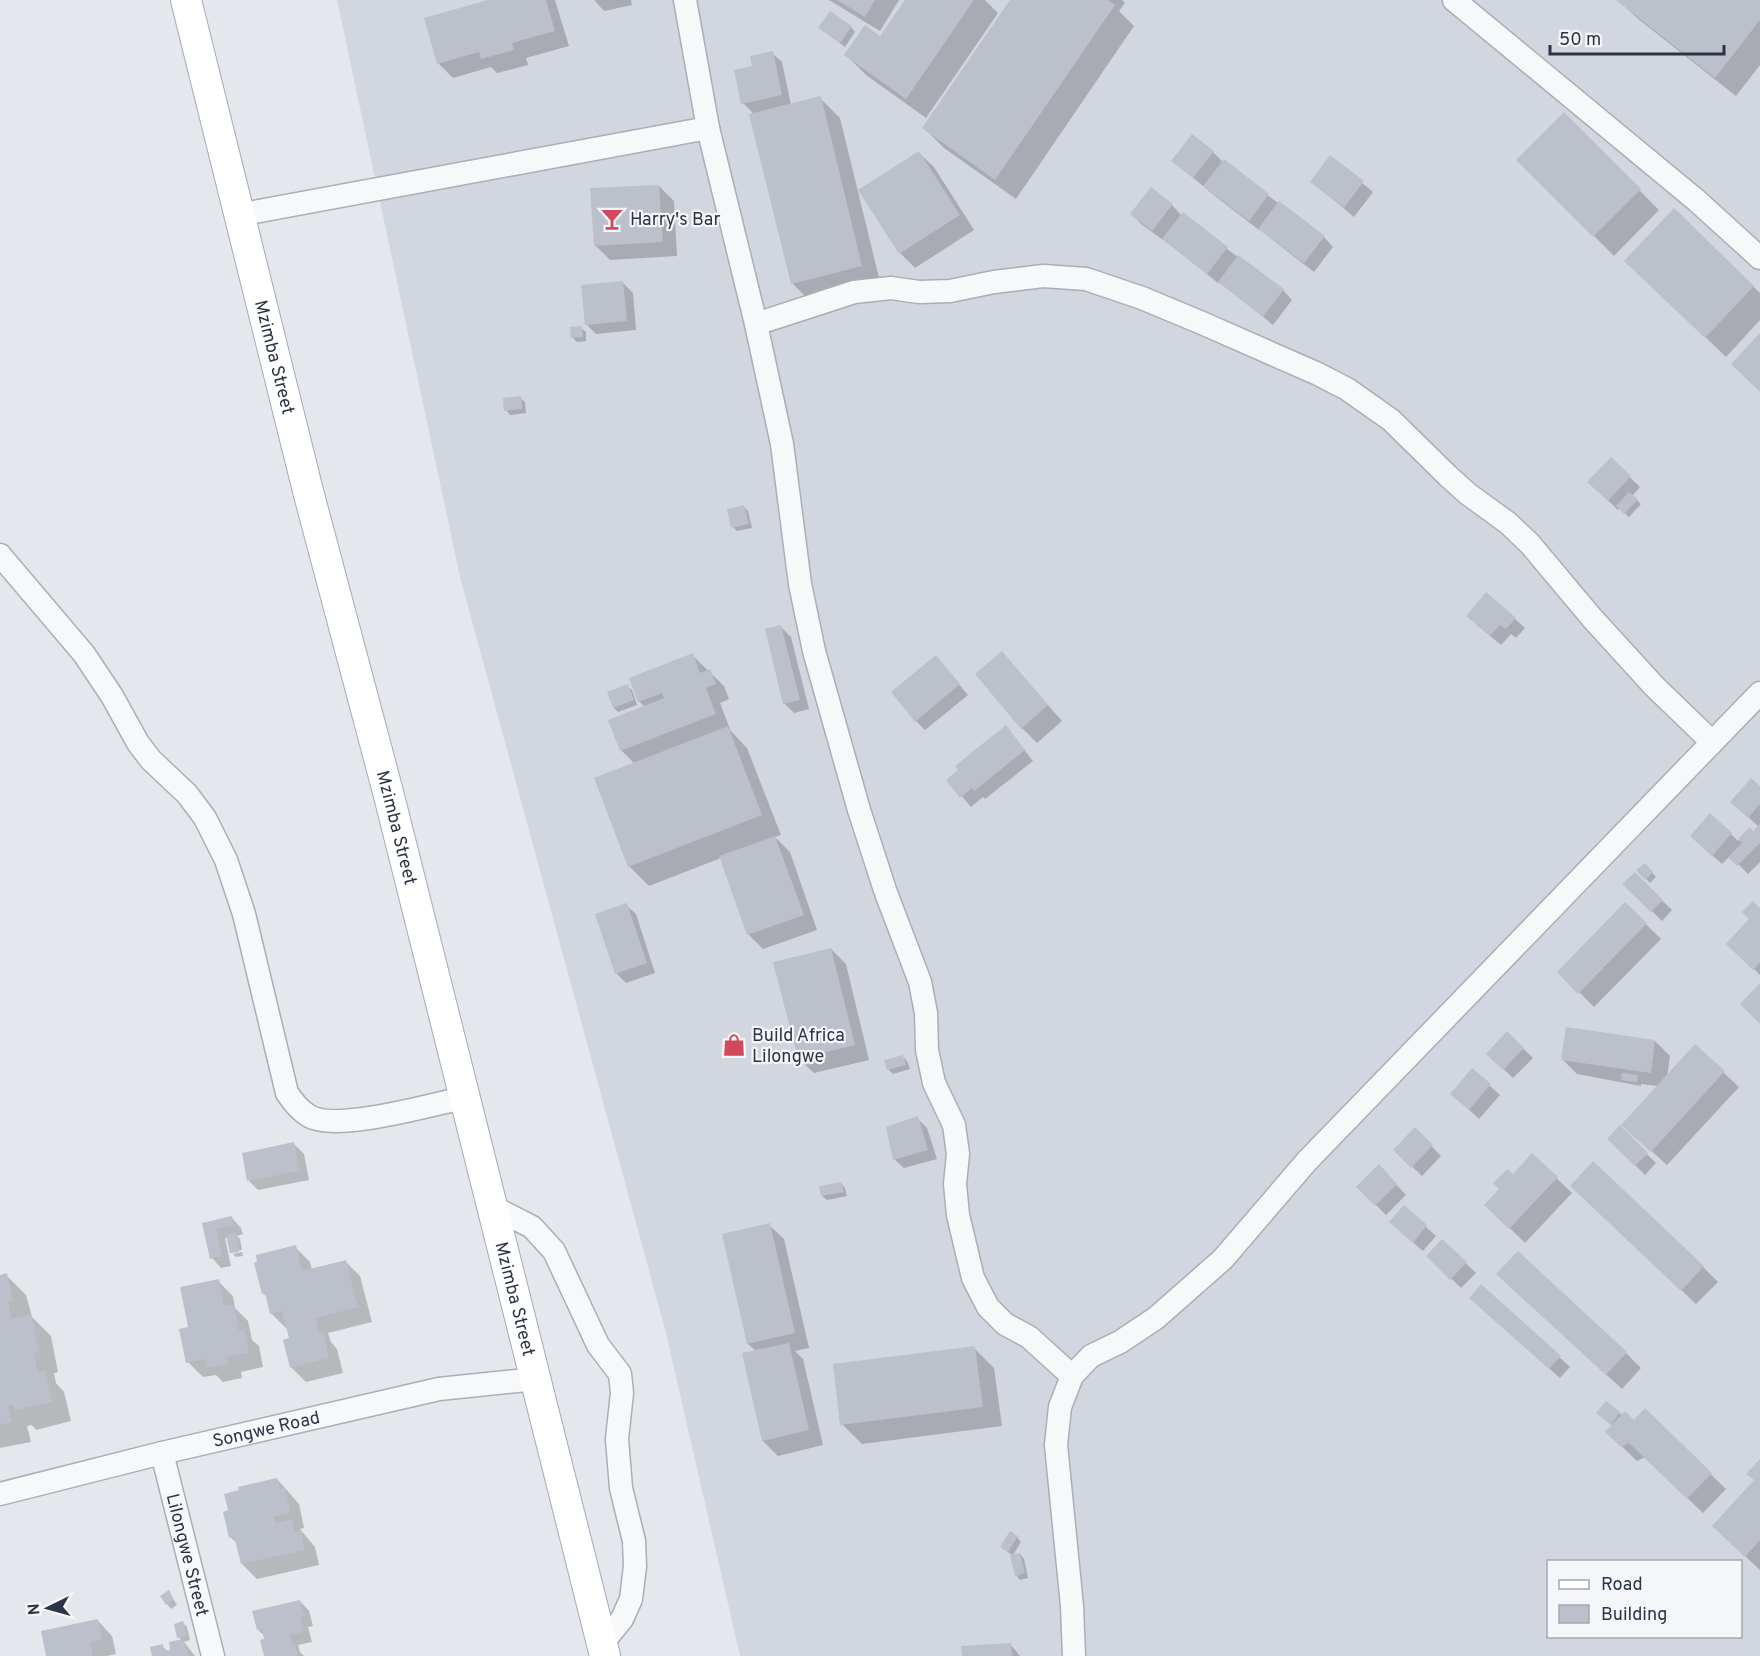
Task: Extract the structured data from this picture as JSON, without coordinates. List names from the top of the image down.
{
  "streets": {
    "main road": ["Mzimba Street"],
    "street": ["Songwe Road", "Lilongwe Street"]
  },
  "crossings": [
    ["Mzimba Street", "Songwe Road"],
    ["Songwe Road", "Lilongwe Street"]
  ],
  "places": {
    "bar": ["Harry's Bar"],
    "shop": ["Build Africa Lilongwe"]
  },
  "legend": ["Road", "Building"],
  "scale_bar": "50 m",
  "north": "left"
}
